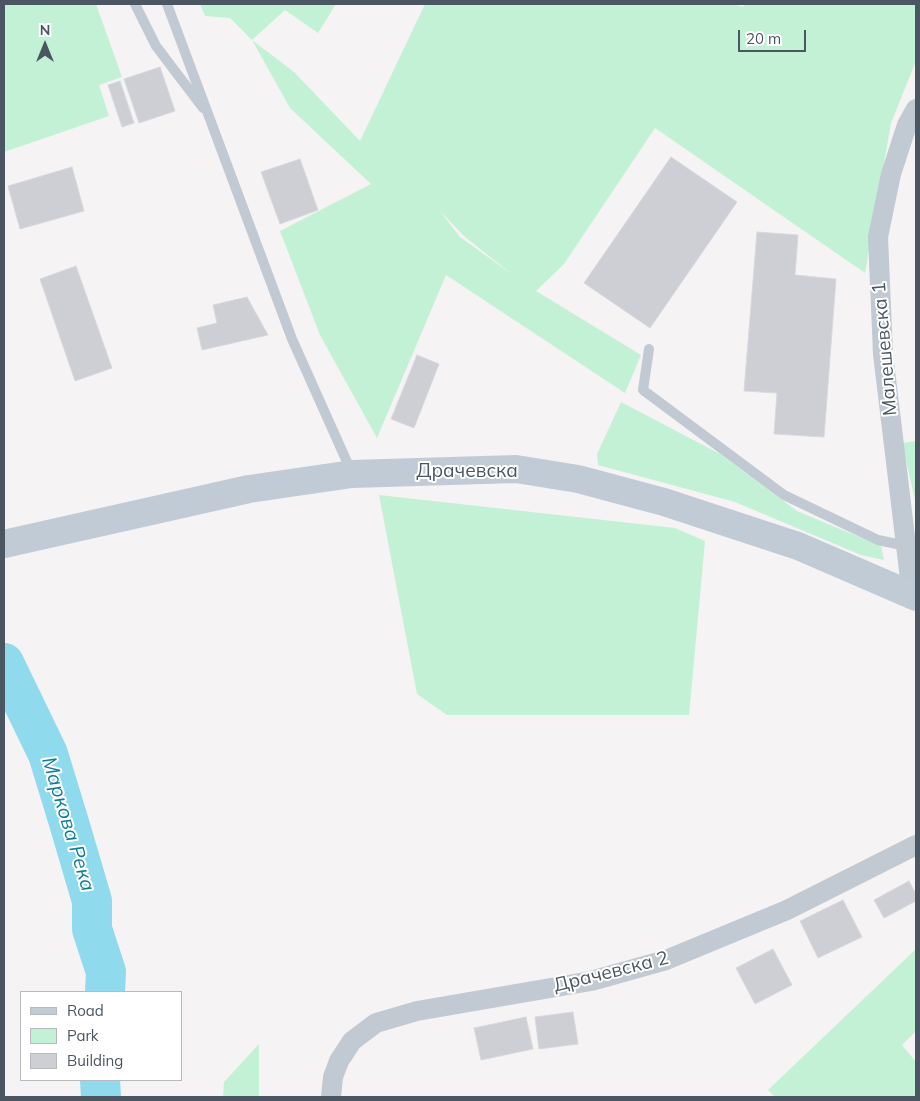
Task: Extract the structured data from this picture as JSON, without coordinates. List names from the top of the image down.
{
  "streets": {
    "main road": ["Драчевска"],
    "street": ["Малешевска 1", "Драчевска 2"]
  },
  "crossings": [
    ["Малешевска 1", "Драчевска"]
  ],
  "water": ["Маркова Река"],
  "legend": ["Road", "Park", "Building"],
  "scale_bar": "20 m",
  "north": "top"
}
